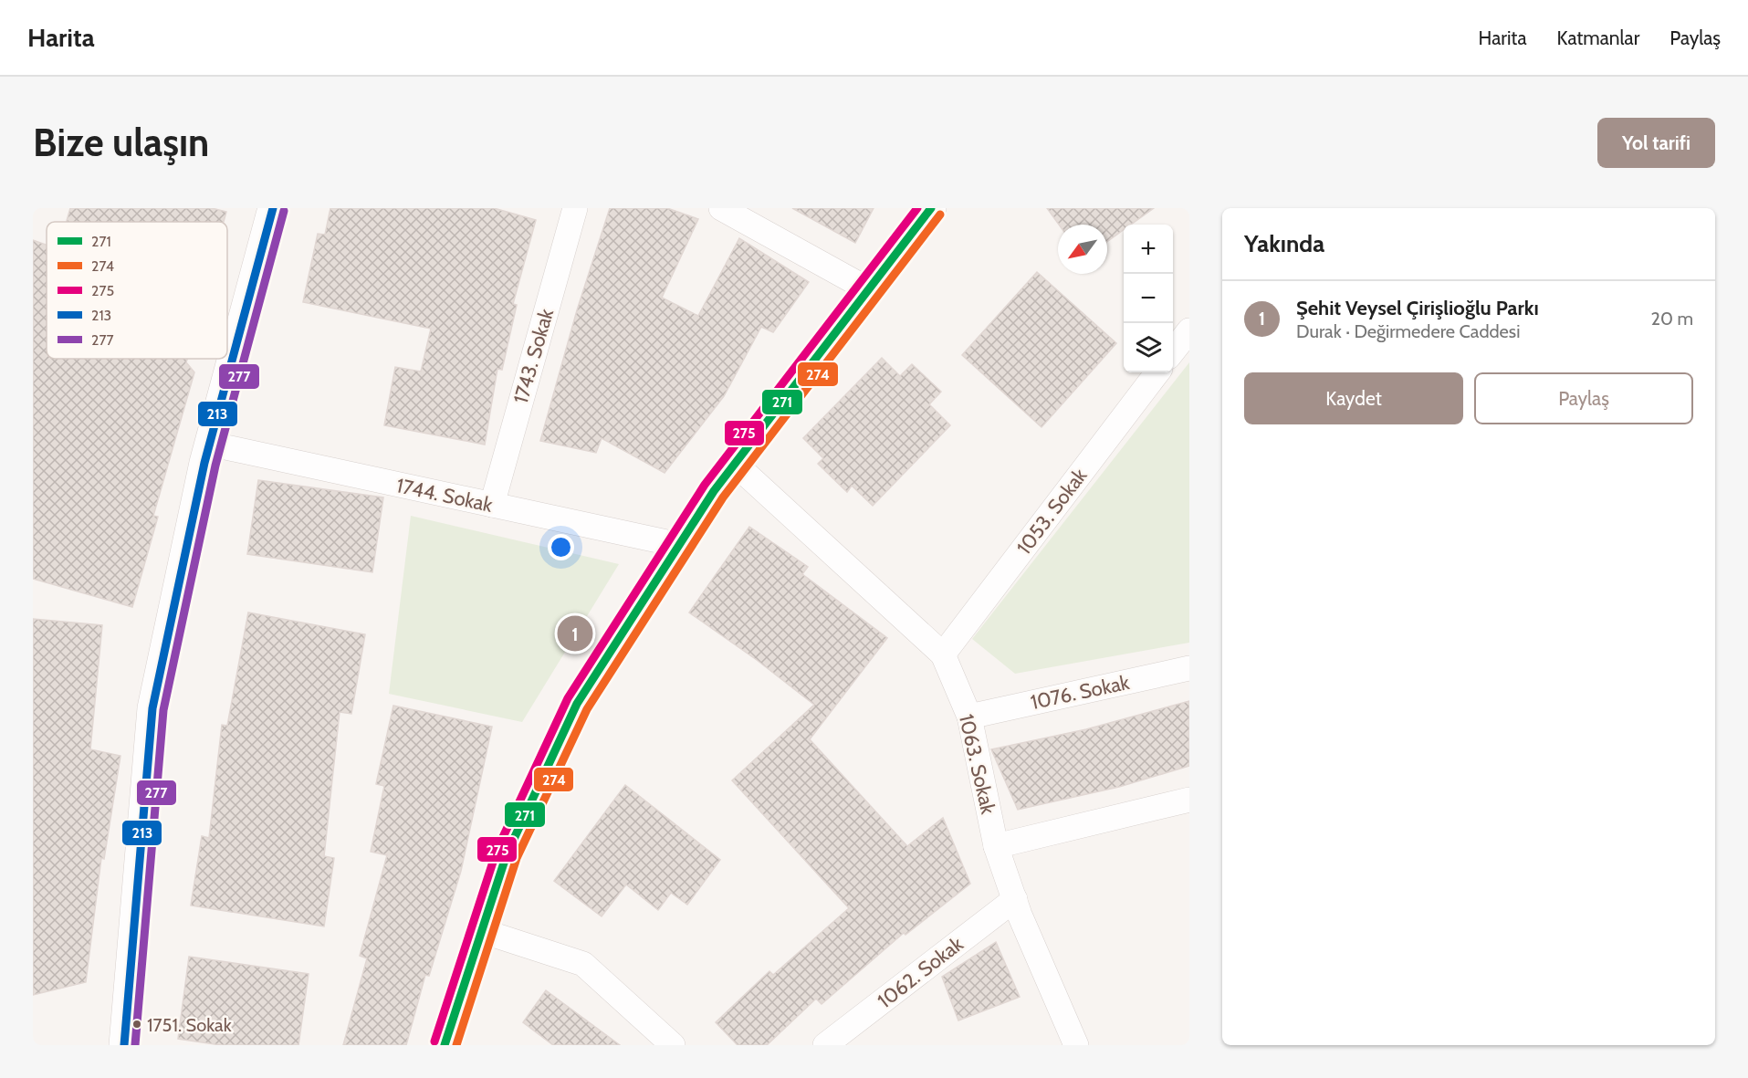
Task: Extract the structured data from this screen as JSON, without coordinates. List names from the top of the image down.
{
  "streets": {
    "street": [
      "1743. Sokak",
      "1744. Sokak",
      "1053. Sokak",
      "1076. Sokak",
      "1063. Sokak",
      "1062. Sokak"
    ]
  },
  "crossings": [
    ["1743. Sokak", "1744. Sokak"],
    ["1053. Sokak", "1063. Sokak"],
    ["1076. Sokak", "1063. Sokak"],
    ["1063. Sokak", "1062. Sokak"]
  ],
  "places": ["1751. Sokak"],
  "lines": [
    "transit line 271",
    "transit line 275",
    "transit line 213",
    "transit line 277",
    "transit line 274"
  ],
  "legend": [
    "271",
    "274",
    "275",
    "213",
    "277"
  ],
  "north": "bottom left",
  "page": {
    "header": "Harita",
    "nav": ["Harita", "Katmanlar", "Paylaş"],
    "buttons": [
      "Yol tarifi",
      ["Kaydet", "Paylaş"]
    ],
    "title": "Bize ulaşın",
    "heading": "Yakında",
    "map_buttons": ["+", "−"],
    "list": [
      {
        "mark": "1",
        "name": "Şehit Veysel Çirişlioğlu Parkı",
        "note": "Durak · Değirmedere Caddesi",
        "value": "20 m"
      }
    ],
    "pins": "1"
  }
}
